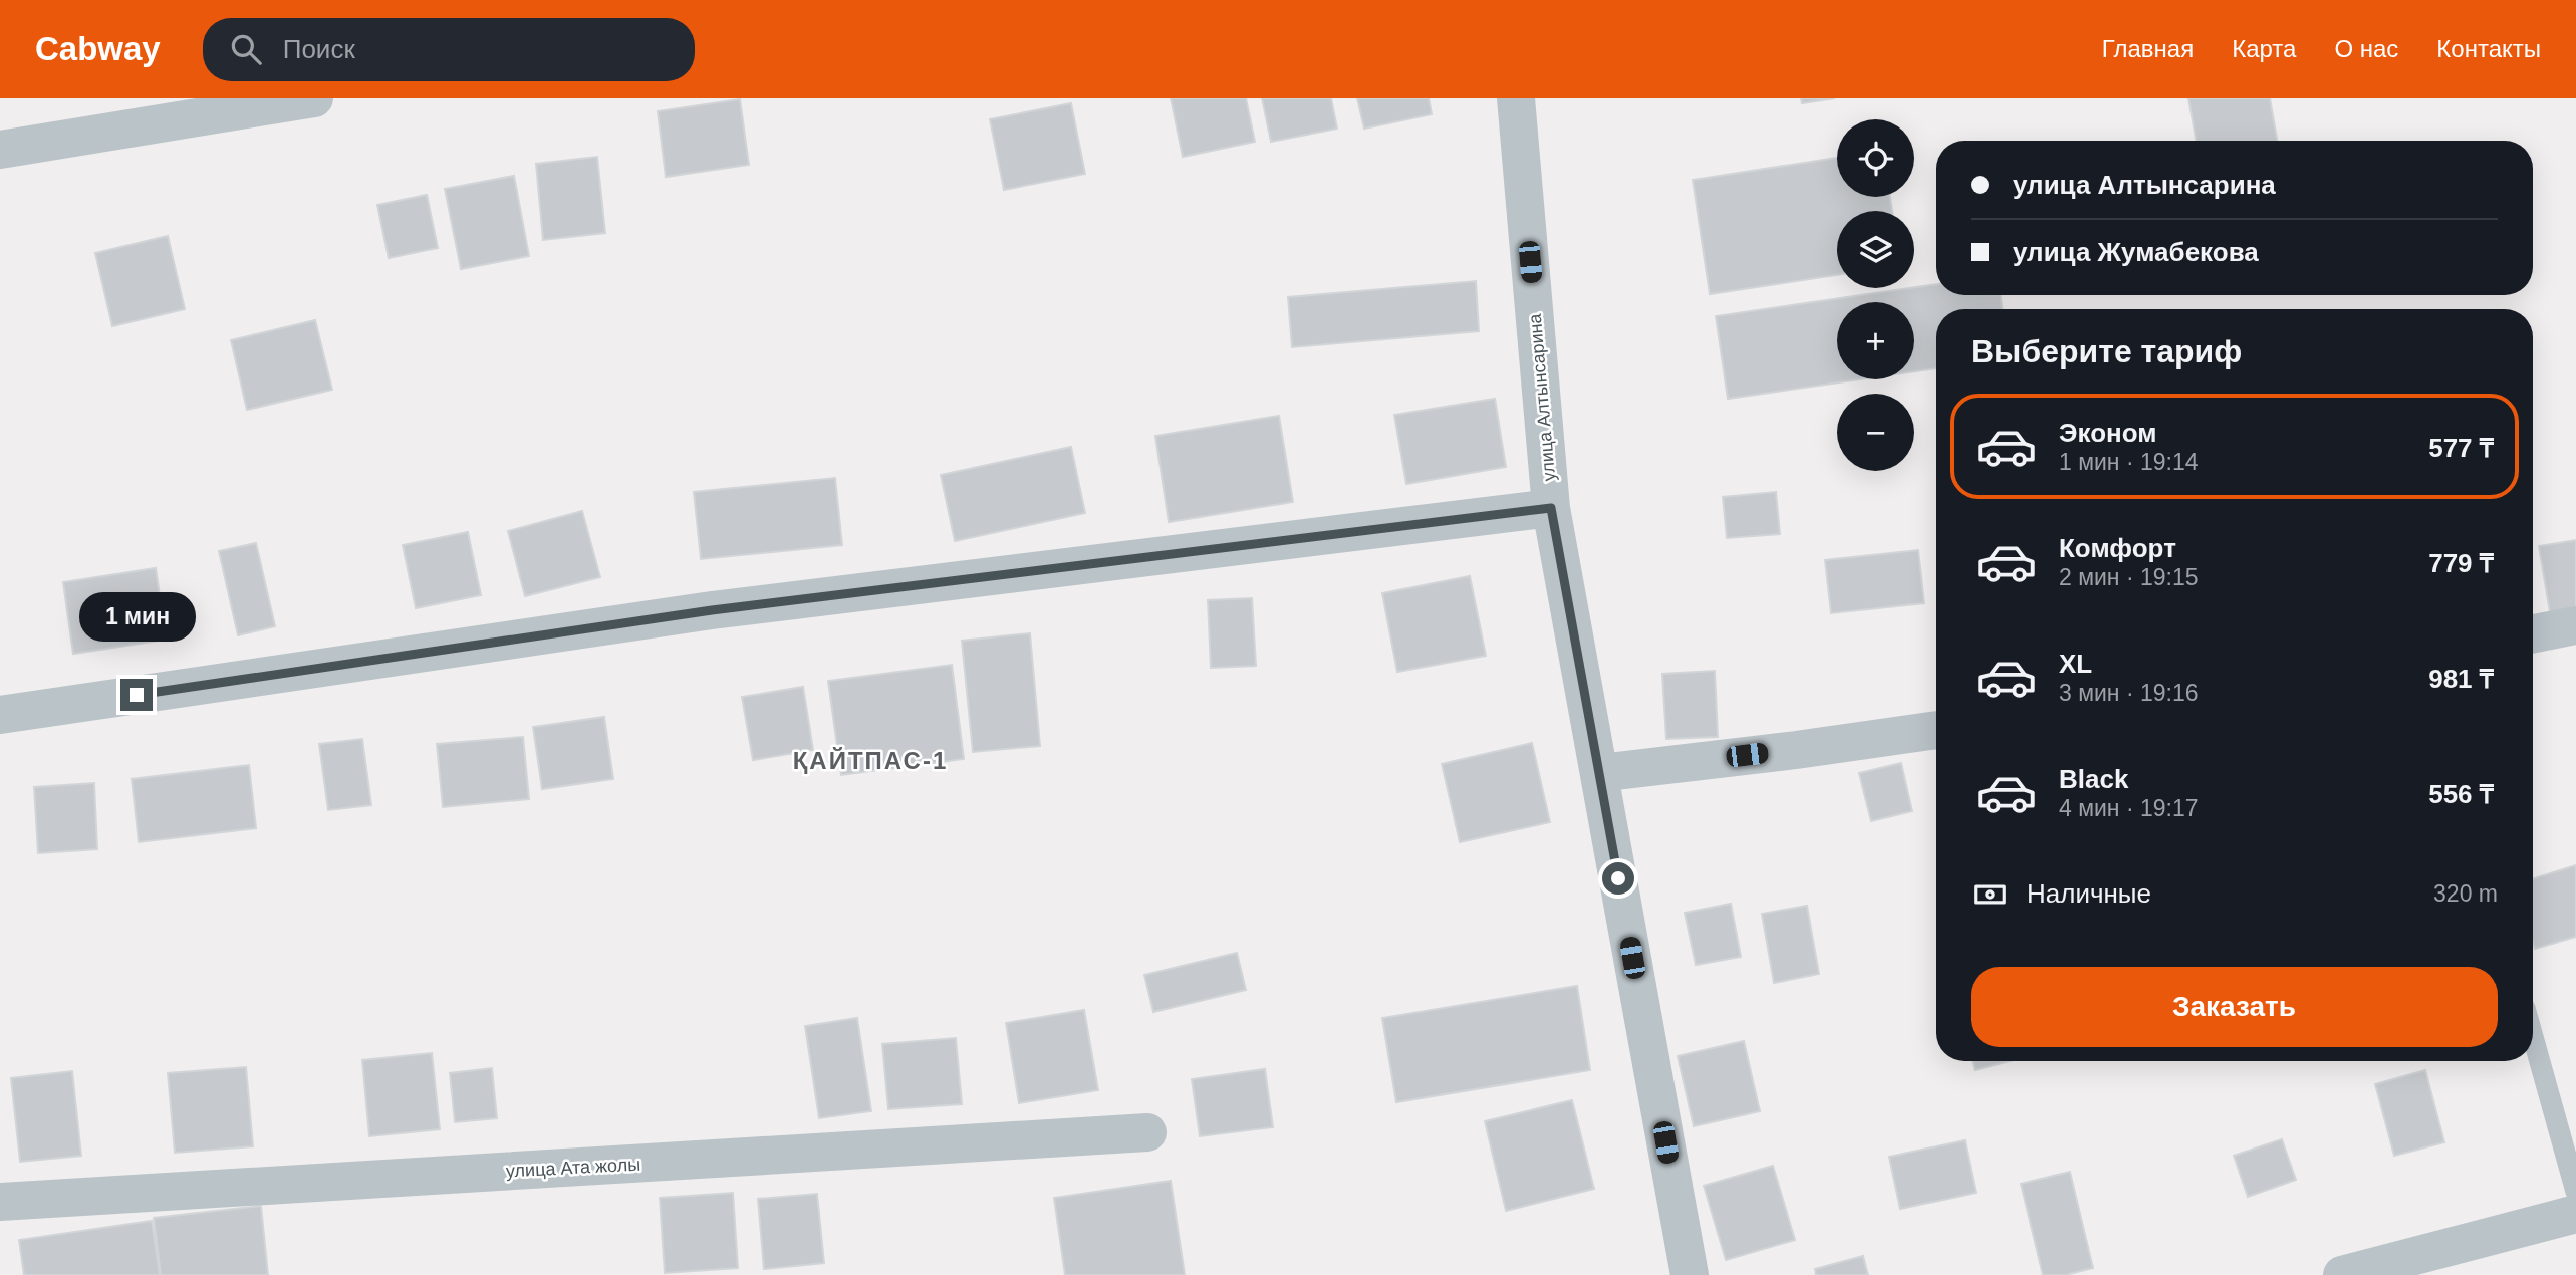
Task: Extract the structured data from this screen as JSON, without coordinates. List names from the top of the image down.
{
  "streets": {
    "street": ["улица Алтынсарина", "улица Ата жолы"]
  },
  "districts": ["ҚАЙТПАС-1"],
  "page": {
    "header": "Cabway",
    "search": "Поиск",
    "nav": [
      "Главная",
      "Карта",
      "О нас",
      "Контакты"
    ],
    "map_buttons": ["+", "−"],
    "banner": ["улица Алтынсарина", "улица Жумабекова"],
    "heading": "Выберите тариф",
    "list": [
      {
        "name": "Эконом",
        "note": "1 мин · 19:14",
        "value": "577 ₸"
      },
      {
        "name": "Комфорт",
        "note": "2 мин · 19:15",
        "value": "779 ₸"
      },
      {
        "name": "XL",
        "note": "3 мин · 19:16",
        "value": "981 ₸"
      },
      {
        "name": "Black",
        "note": "4 мин · 19:17",
        "value": "556 ₸"
      }
    ],
    "bubble": "1 мин",
    "pay": ["Наличные", "320 m"],
    "buttons": "Заказать"
  }
}
